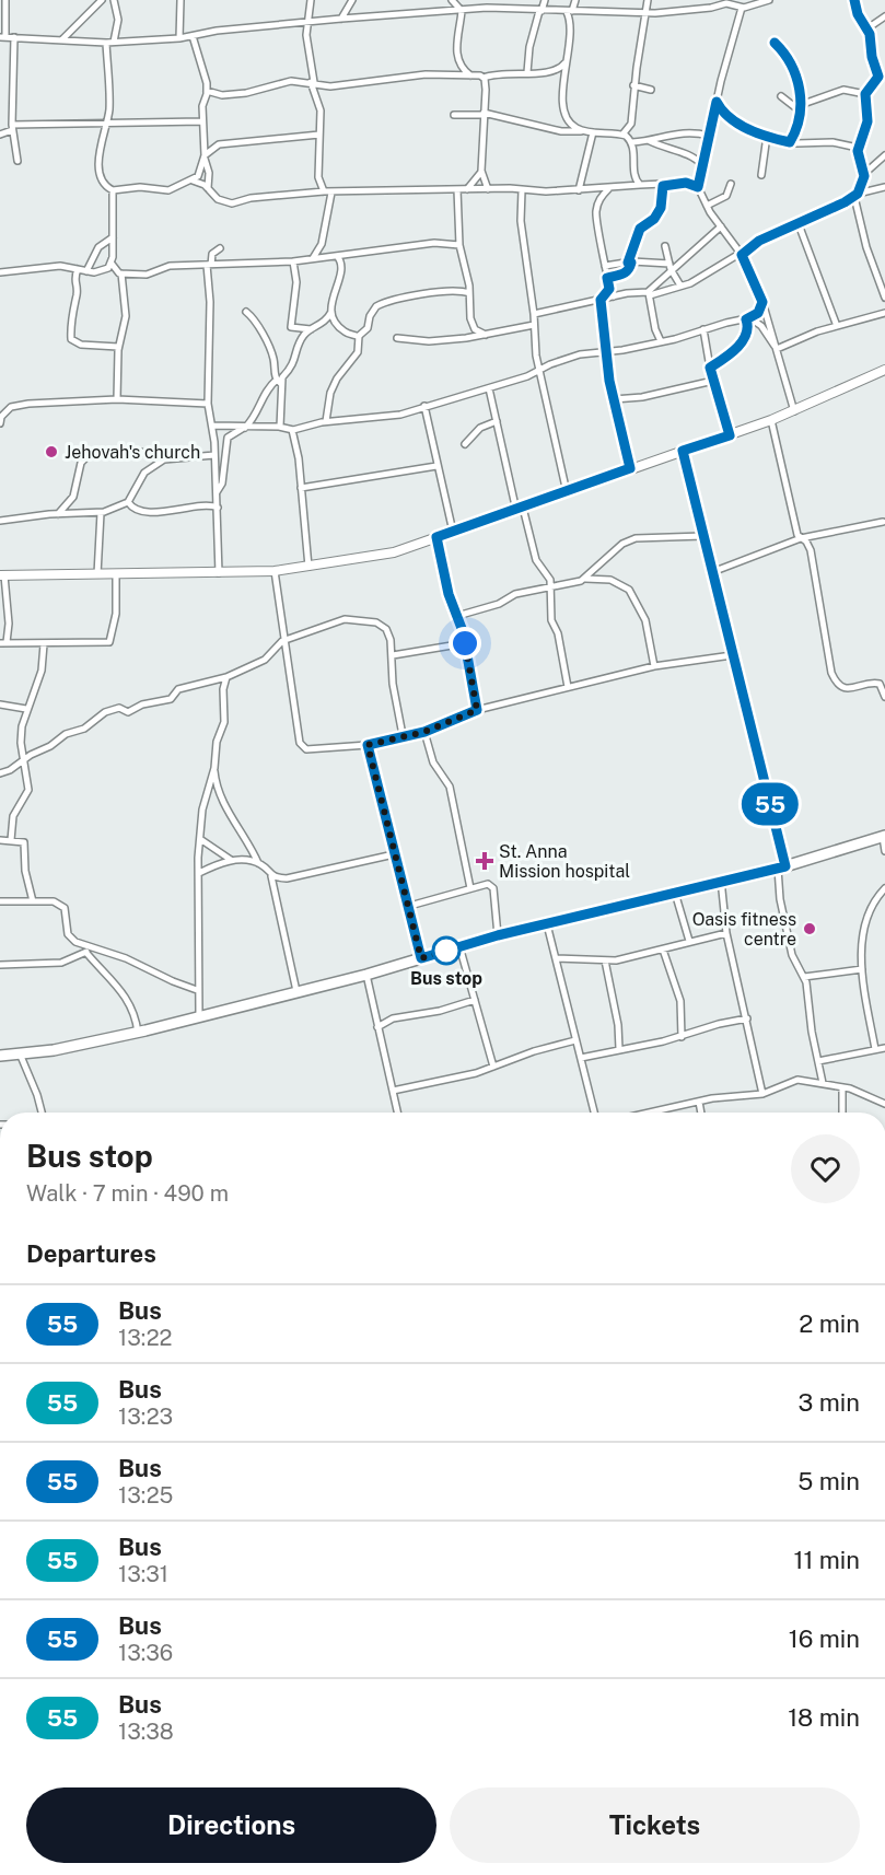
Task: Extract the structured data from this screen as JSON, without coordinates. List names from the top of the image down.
{
  "places": {
    "other": ["Jehovah's church", "Oasis fitness centre", "Bus stop"],
    "health": ["St. Anna Mission hospital"]
  },
  "lines": ["bus line 55"],
  "page": {
    "on_map": "55",
    "heading": [
      ["Bus stop", "Walk · 7 min · 490 m"],
      "Departures"
    ],
    "list": [
      {
        "mark": "55",
        "name": "Bus",
        "note": "13:22",
        "value": "2 min"
      },
      {
        "mark": "55",
        "name": "Bus",
        "note": "13:23",
        "value": "3 min"
      },
      {
        "mark": "55",
        "name": "Bus",
        "note": "13:25",
        "value": "5 min"
      },
      {
        "mark": "55",
        "name": "Bus",
        "note": "13:31",
        "value": "11 min"
      },
      {
        "mark": "55",
        "name": "Bus",
        "note": "13:36",
        "value": "16 min"
      },
      {
        "mark": "55",
        "name": "Bus",
        "note": "13:38",
        "value": "18 min"
      }
    ],
    "buttons": ["Directions", "Tickets"]
  }
}
